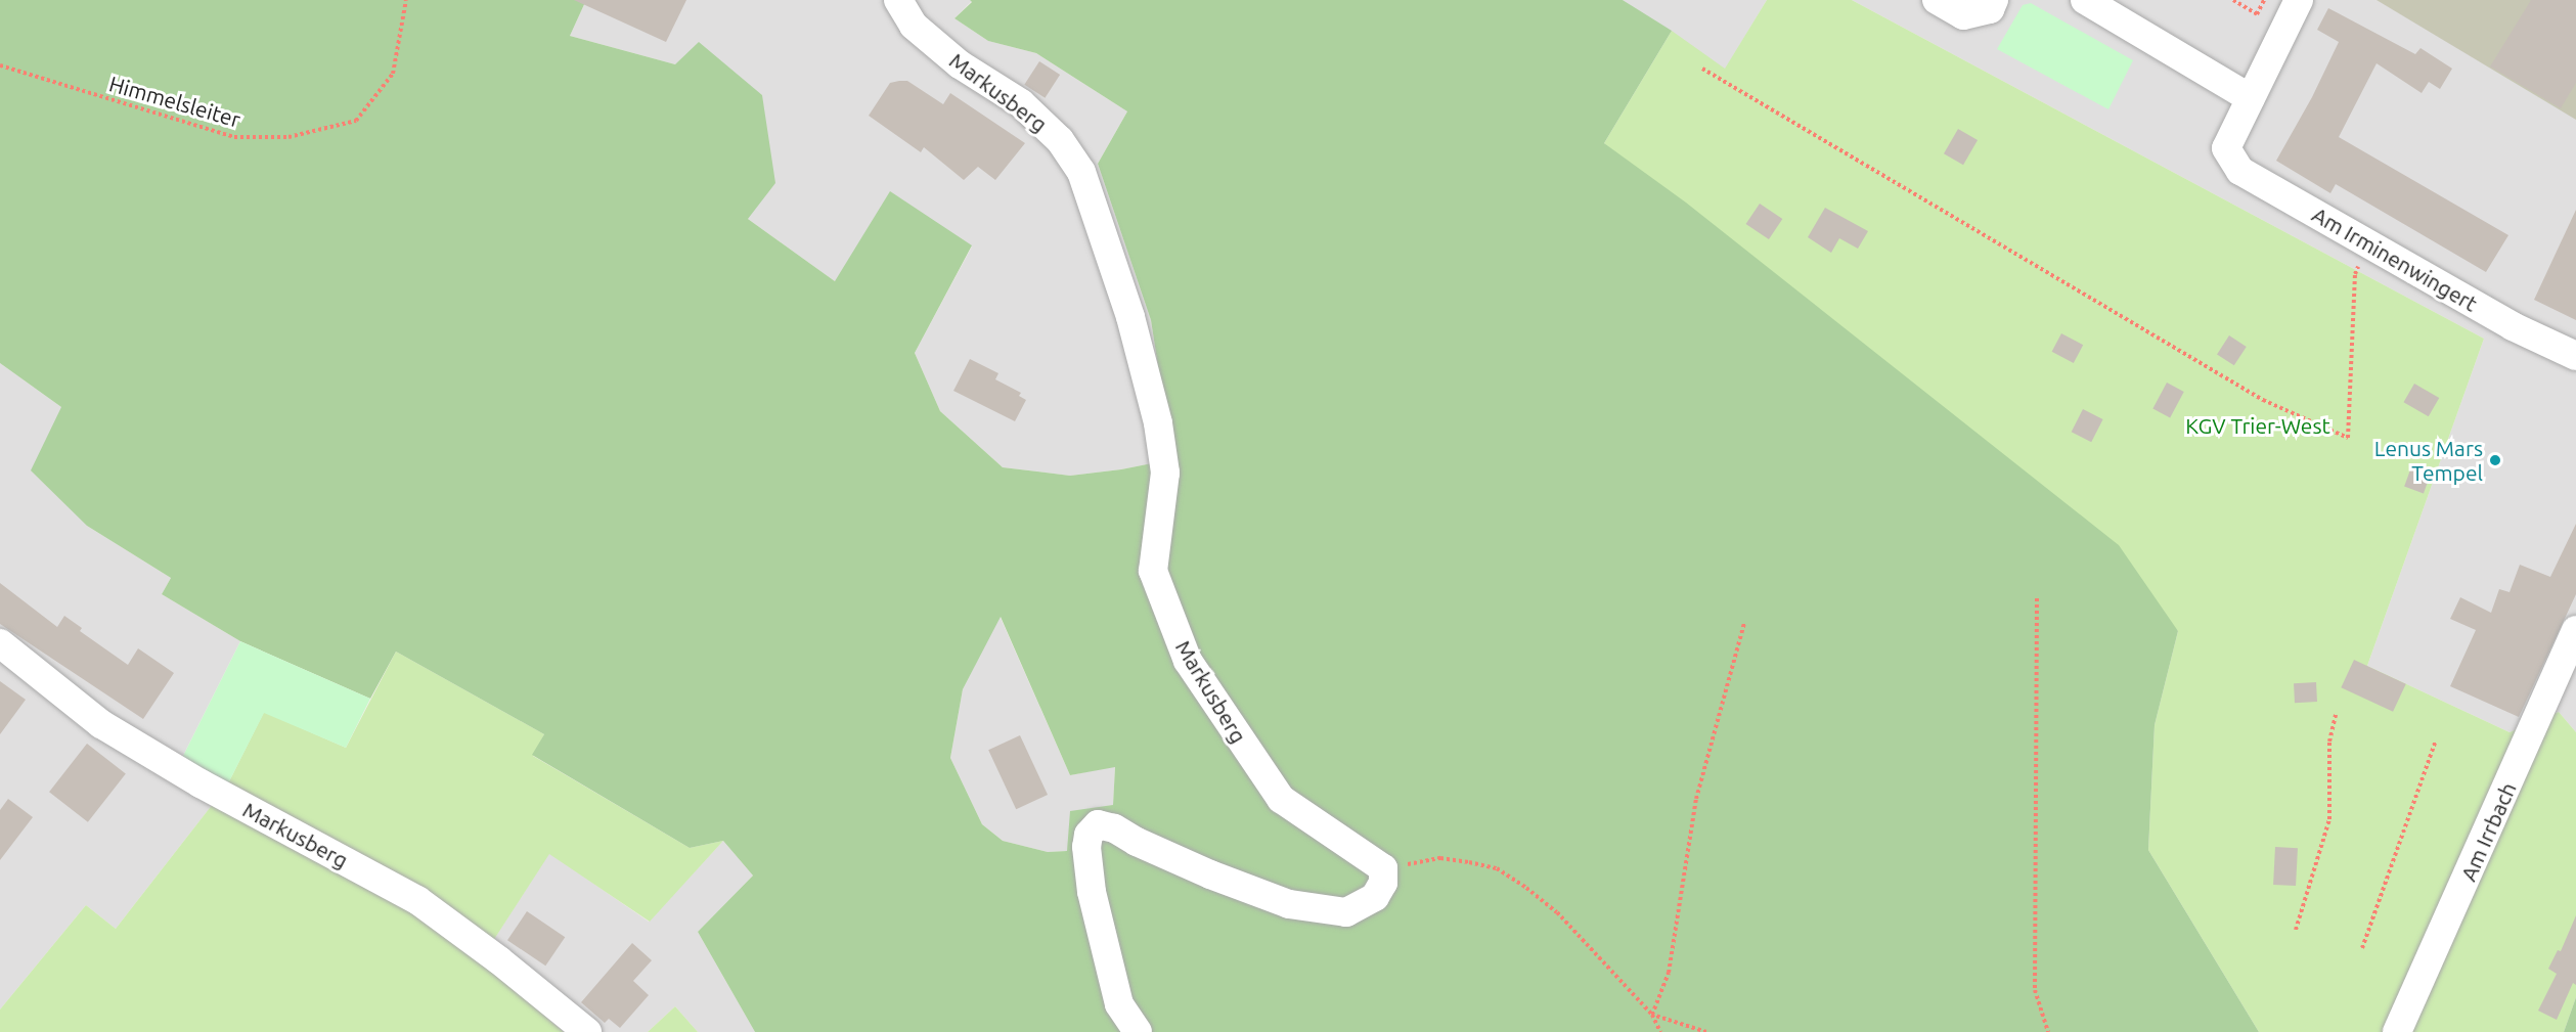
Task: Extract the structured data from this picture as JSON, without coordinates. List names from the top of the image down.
{
  "streets": {
    "street": ["Markusberg", "Am Irminenwingert", "Am Irrbach"],
    "path": ["Himmelsleiter"]
  },
  "parks": ["KGV Trier-West"],
  "places": ["Lenus Mars Tempel"]
}
